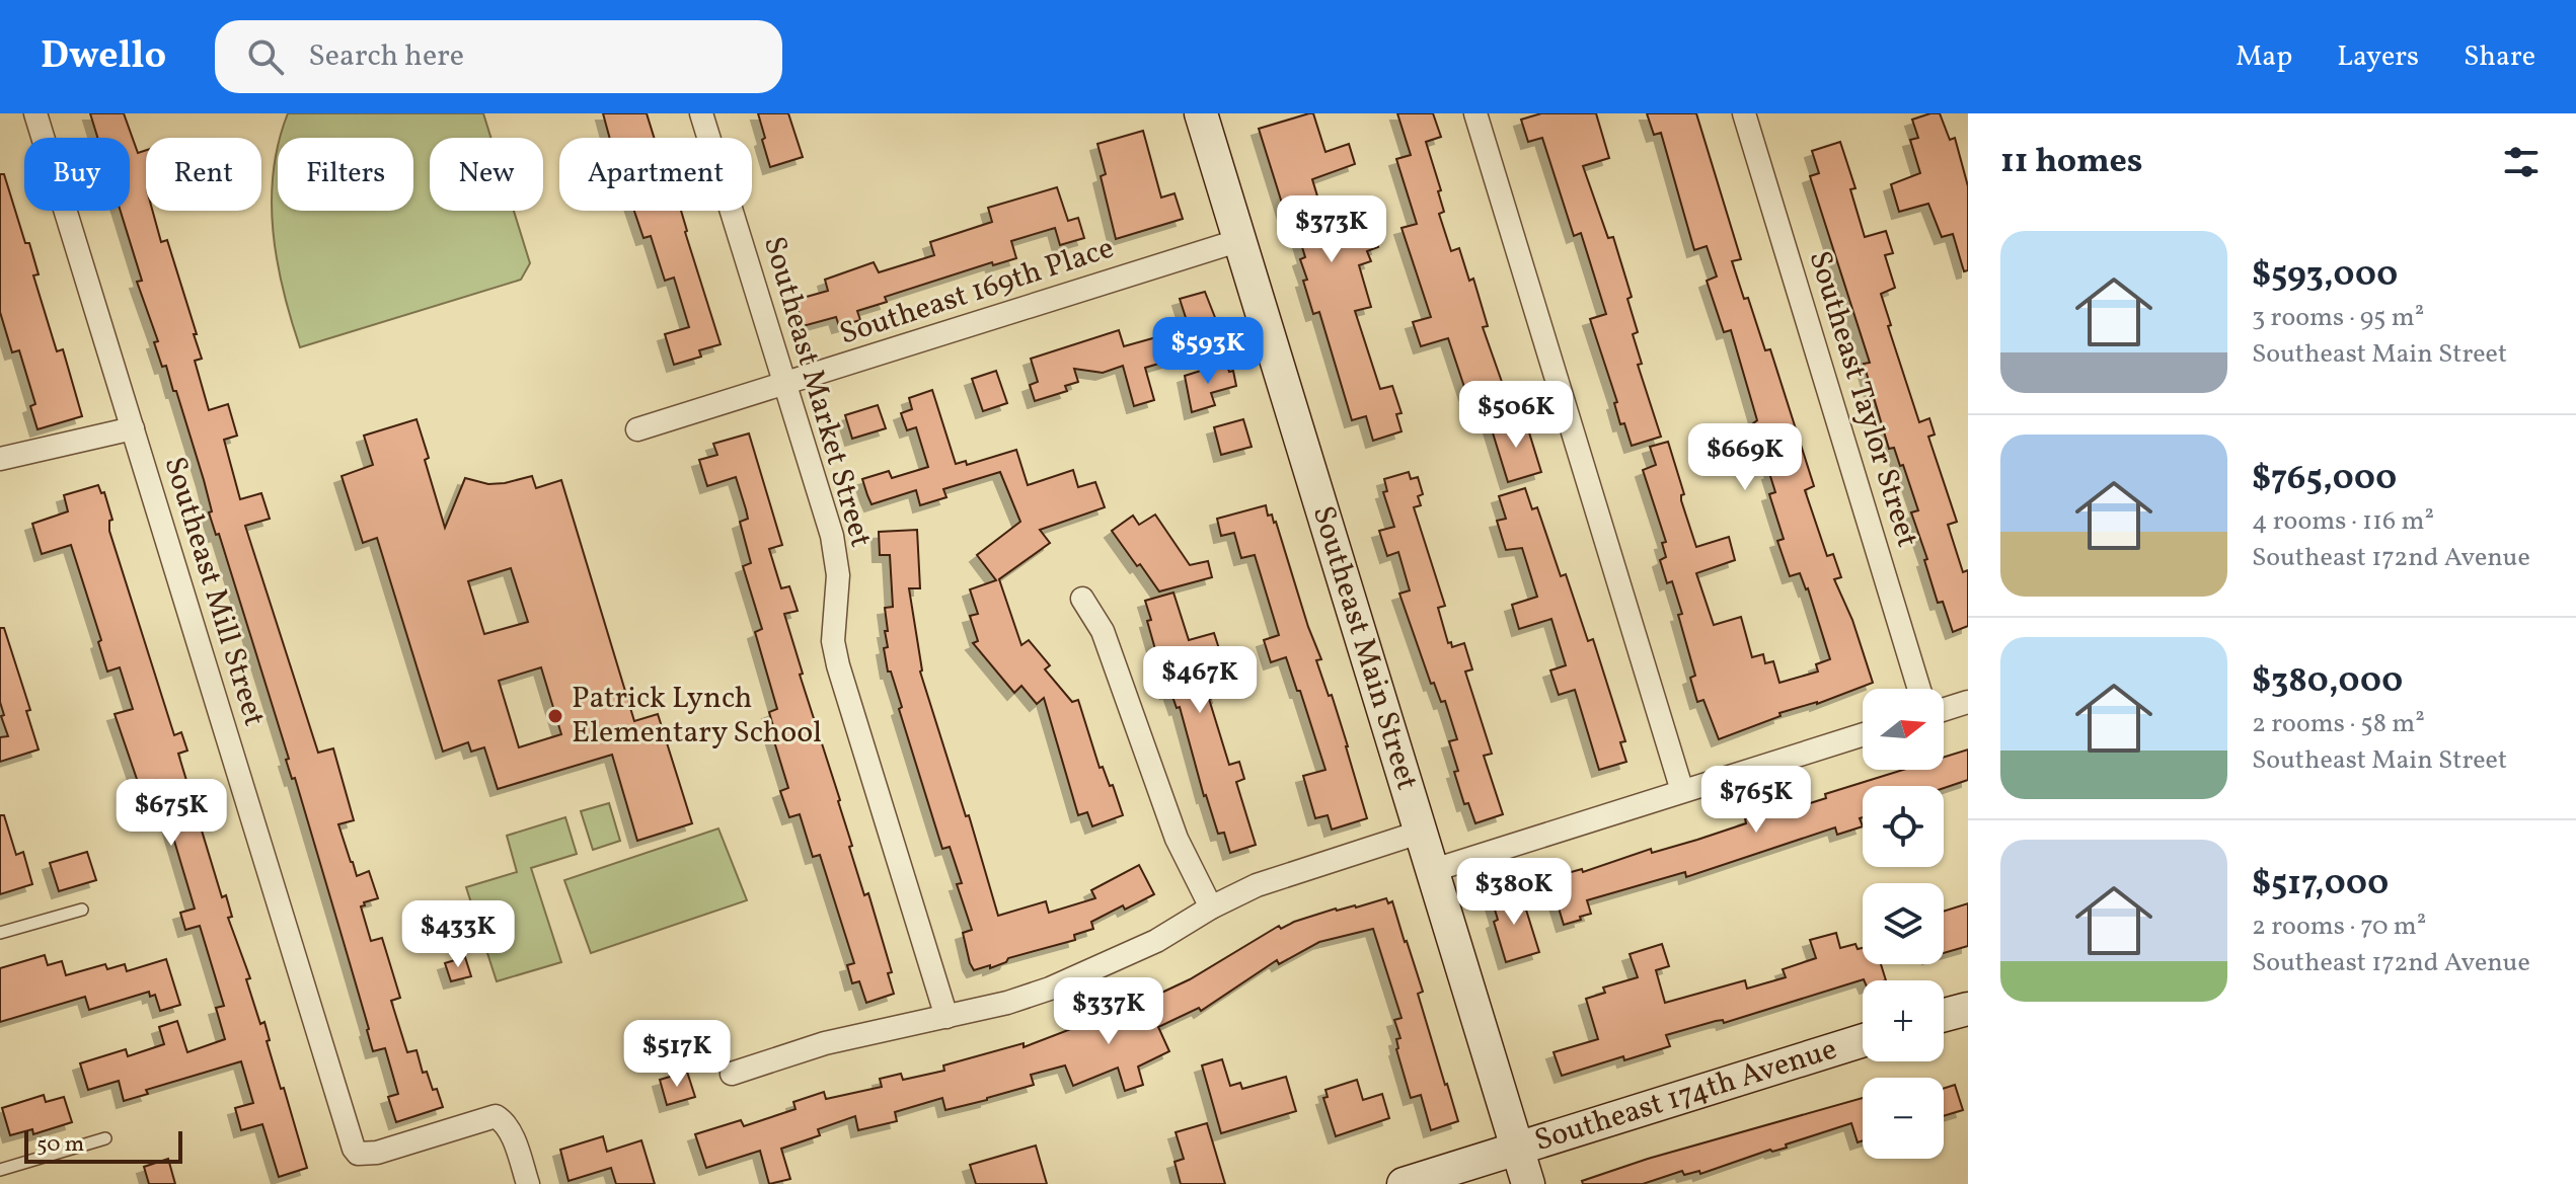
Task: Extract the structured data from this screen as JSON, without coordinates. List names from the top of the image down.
{
  "streets": {
    "street": [
      "Southeast 169th Place",
      "Southeast Market Street",
      "Southeast Taylor Street",
      "Southeast Mill Street",
      "Southeast Main Street",
      "Southeast 174th Avenue"
    ]
  },
  "crossings": [
    ["Southeast 169th Place", "Southeast Market Street"],
    ["Southeast 169th Place", "Southeast Main Street"],
    ["Southeast Main Street", "Southeast 174th Avenue"]
  ],
  "places": ["Patrick Lynch Elementary School"],
  "scale_bar": "50 m",
  "north": "right",
  "page": {
    "header": "Dwello",
    "search": "Search here",
    "nav": ["Map", "Layers", "Share"],
    "heading": "11 homes",
    "chip": [
      "Buy",
      "Rent",
      "Filters",
      "New",
      "Apartment"
    ],
    "price": [
      "$373K",
      "$593K",
      "$506K",
      "$669K",
      "$467K",
      "$765K",
      "$675K",
      "$380K",
      "$433K",
      "$337K",
      "$517K"
    ],
    "list": [
      {
        "name": "$593,000",
        "note": "3 rooms · 95 m² · Southeast Main Street"
      },
      {
        "name": "$765,000",
        "note": "4 rooms · 116 m² · Southeast 172nd Avenue"
      },
      {
        "name": "$380,000",
        "note": "2 rooms · 58 m² · Southeast Main Street"
      },
      {
        "name": "$517,000",
        "note": "2 rooms · 70 m² · Southeast 172nd Avenue"
      }
    ],
    "map_buttons": ["+", "−"],
    "scale": "50 m"
  }
}
